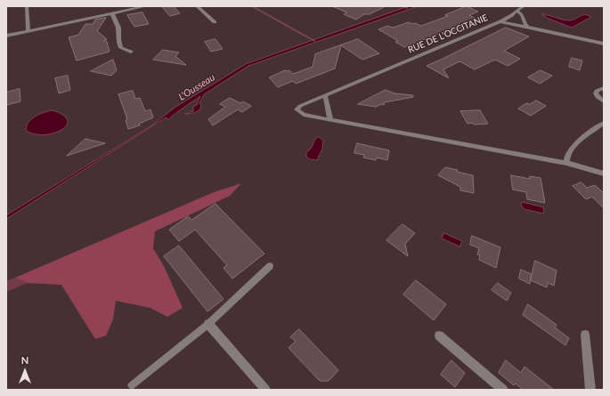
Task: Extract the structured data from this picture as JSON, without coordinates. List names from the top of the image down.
{
  "streets": {
    "street": ["RUE DE L'OCCITANIE"]
  },
  "water": ["L'Ousseau"],
  "north": "top"
}
